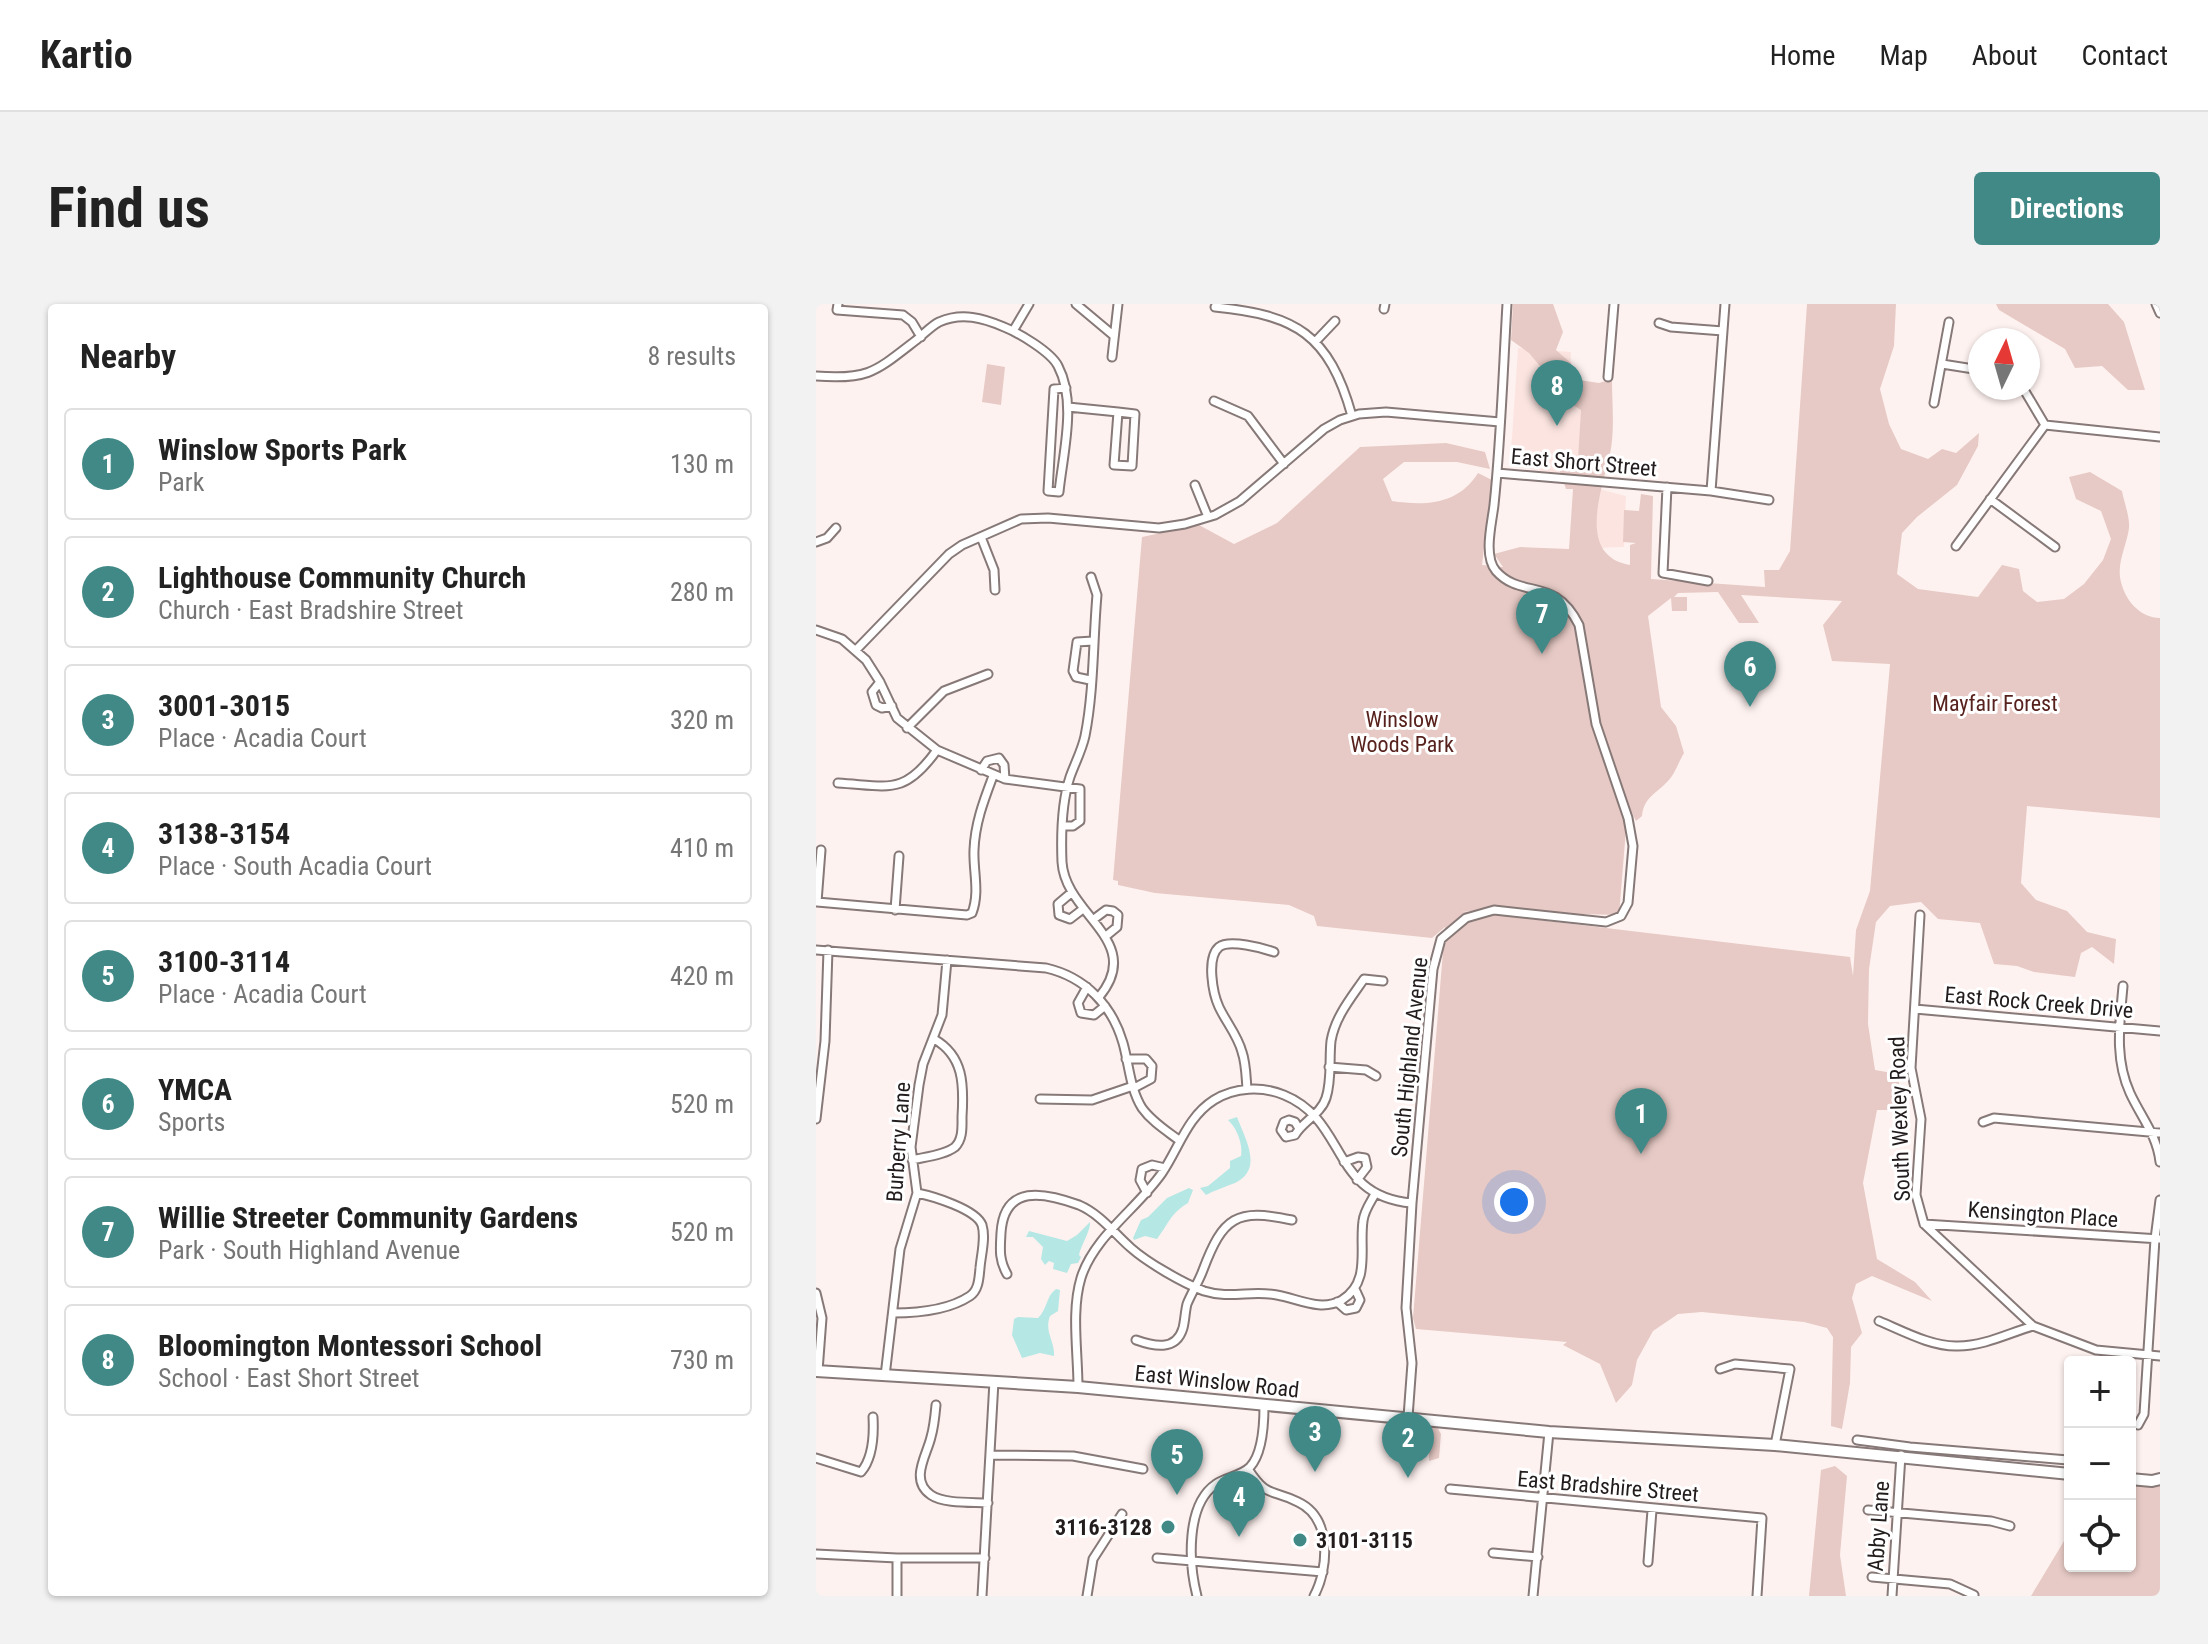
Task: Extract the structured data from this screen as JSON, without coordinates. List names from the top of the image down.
{
  "streets": {
    "main road": ["East Winslow Road"],
    "street": [
      "East Short Street",
      "East Rock Creek Drive",
      "South Highland Avenue",
      "South Wexley Road",
      "Burberry Lane",
      "Kensington Place",
      "East Bradshire Street",
      "Abby Lane"
    ]
  },
  "crossings": [
    ["East Short Street", "South Highland Avenue"],
    ["East Rock Creek Drive", "South Wexley Road"],
    ["South Highland Avenue", "East Winslow Road"],
    ["South Wexley Road", "Kensington Place"],
    ["Burberry Lane", "East Winslow Road"],
    ["East Winslow Road", "Abby Lane"]
  ],
  "parks": ["Mayfair Forest", "Winslow Woods Park"],
  "places": ["3116-3128", "3101-3115"],
  "north": "top",
  "page": {
    "header": "Kartio",
    "nav": [
      "Home",
      "Map",
      "About",
      "Contact"
    ],
    "buttons": "Directions",
    "title": "Find us",
    "heading": ["Nearby", "8 results"],
    "pins": [
      "8",
      "7",
      "6",
      "1",
      "3",
      "2",
      "5",
      "4"
    ],
    "list": [
      {
        "mark": "1",
        "name": "Winslow Sports Park",
        "note": "Park",
        "value": "130 m"
      },
      {
        "mark": "2",
        "name": "Lighthouse Community Church",
        "note": "Church · East Bradshire Street",
        "value": "280 m"
      },
      {
        "mark": "3",
        "name": "3001-3015",
        "note": "Place · Acadia Court",
        "value": "320 m"
      },
      {
        "mark": "4",
        "name": "3138-3154",
        "note": "Place · South Acadia Court",
        "value": "410 m"
      },
      {
        "mark": "5",
        "name": "3100-3114",
        "note": "Place · Acadia Court",
        "value": "420 m"
      },
      {
        "mark": "6",
        "name": "YMCA",
        "note": "Sports",
        "value": "520 m"
      },
      {
        "mark": "7",
        "name": "Willie Streeter Community Gardens",
        "note": "Park · South Highland Avenue",
        "value": "520 m"
      },
      {
        "mark": "8",
        "name": "Bloomington Montessori School",
        "note": "School · East Short Street",
        "value": "730 m"
      }
    ],
    "map_buttons": ["+", "−"]
  }
}
